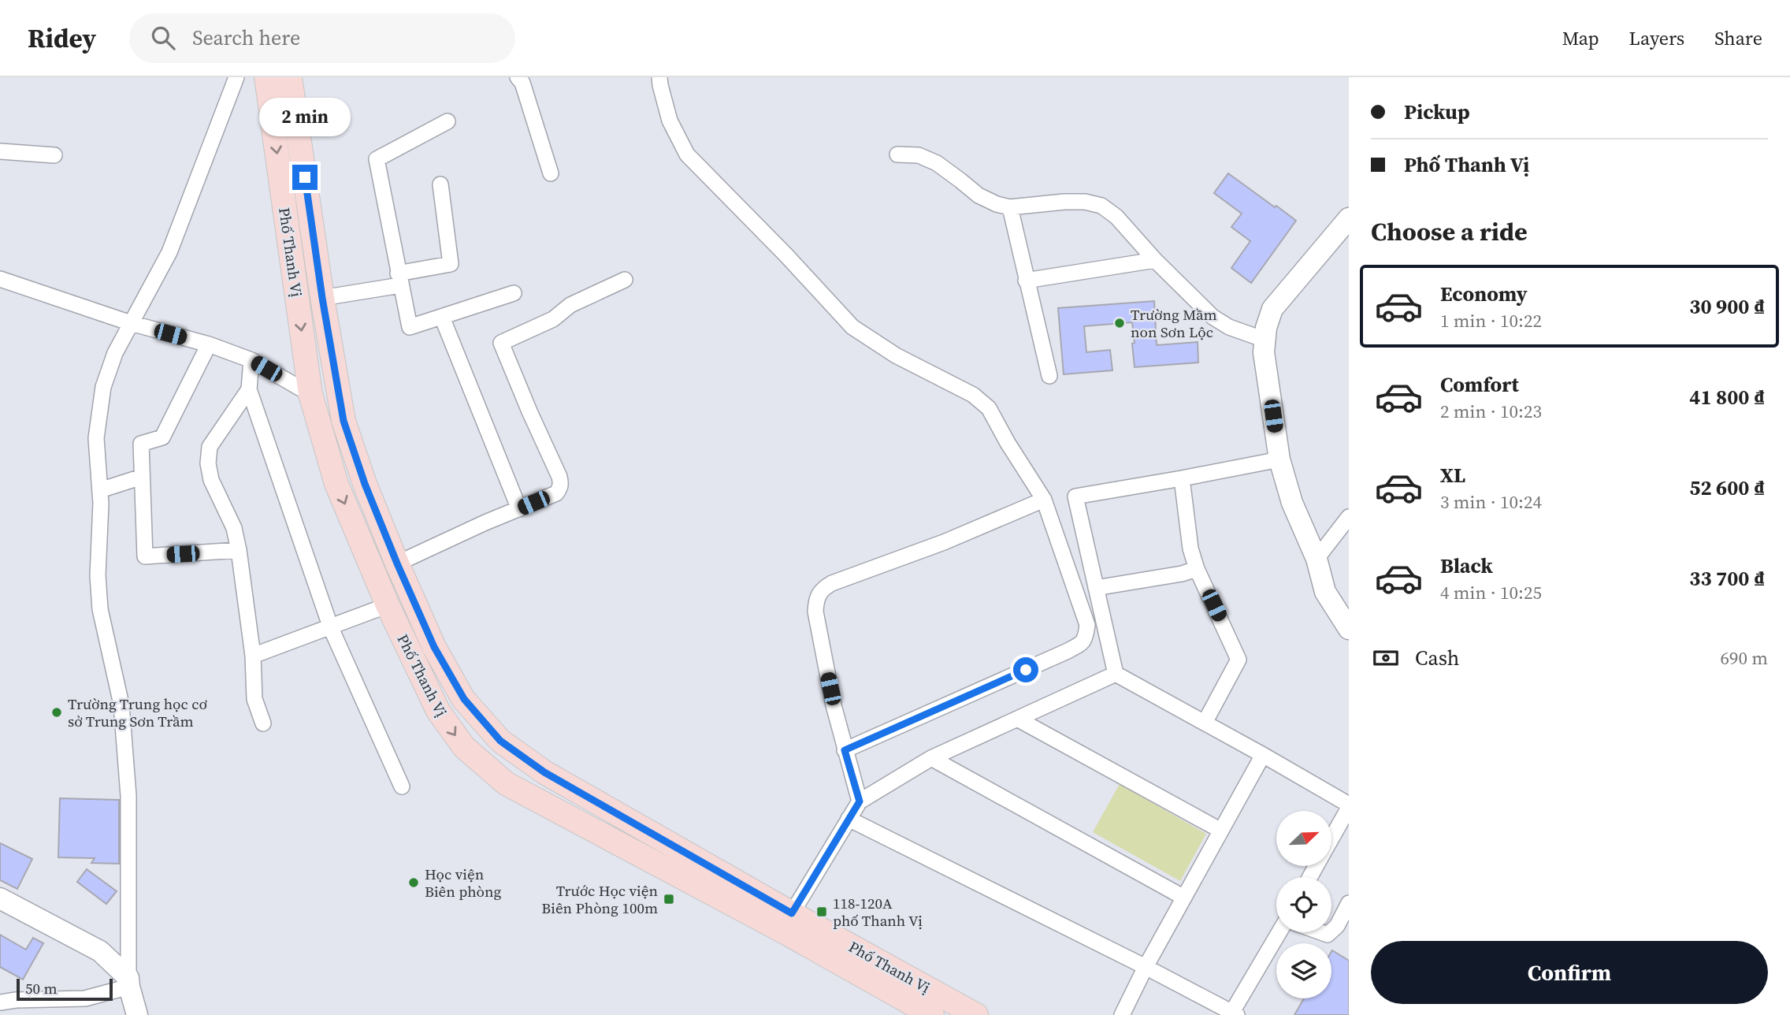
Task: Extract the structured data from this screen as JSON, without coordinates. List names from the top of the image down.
{
  "streets": {
    "main road": ["Phố Thanh Vị"]
  },
  "places": {
    "other": ["Trường Mầm non Sơn Lộc", "Trường Trung học cơ sở Trung Sơn Trầm", "Học viện Biên phòng"],
    "transit": ["Trước Học viện Biên Phòng 100m", "118-120A phố Thanh Vị"]
  },
  "scale_bar": "50 m",
  "north": "top right",
  "page": {
    "header": "Ridey",
    "search": "Search here",
    "nav": ["Map", "Layers", "Share"],
    "banner": ["Pickup", "Phố Thanh Vị"],
    "bubble": "2 min",
    "heading": "Choose a ride",
    "list": [
      {
        "name": "Economy",
        "note": "1 min · 10:22",
        "value": "30 900 ₫"
      },
      {
        "name": "Comfort",
        "note": "2 min · 10:23",
        "value": "41 800 ₫"
      },
      {
        "name": "XL",
        "note": "3 min · 10:24",
        "value": "52 600 ₫"
      },
      {
        "name": "Black",
        "note": "4 min · 10:25",
        "value": "33 700 ₫"
      }
    ],
    "pay": ["Cash", "690 m"],
    "buttons": "Confirm",
    "scale": "50 m"
  }
}
